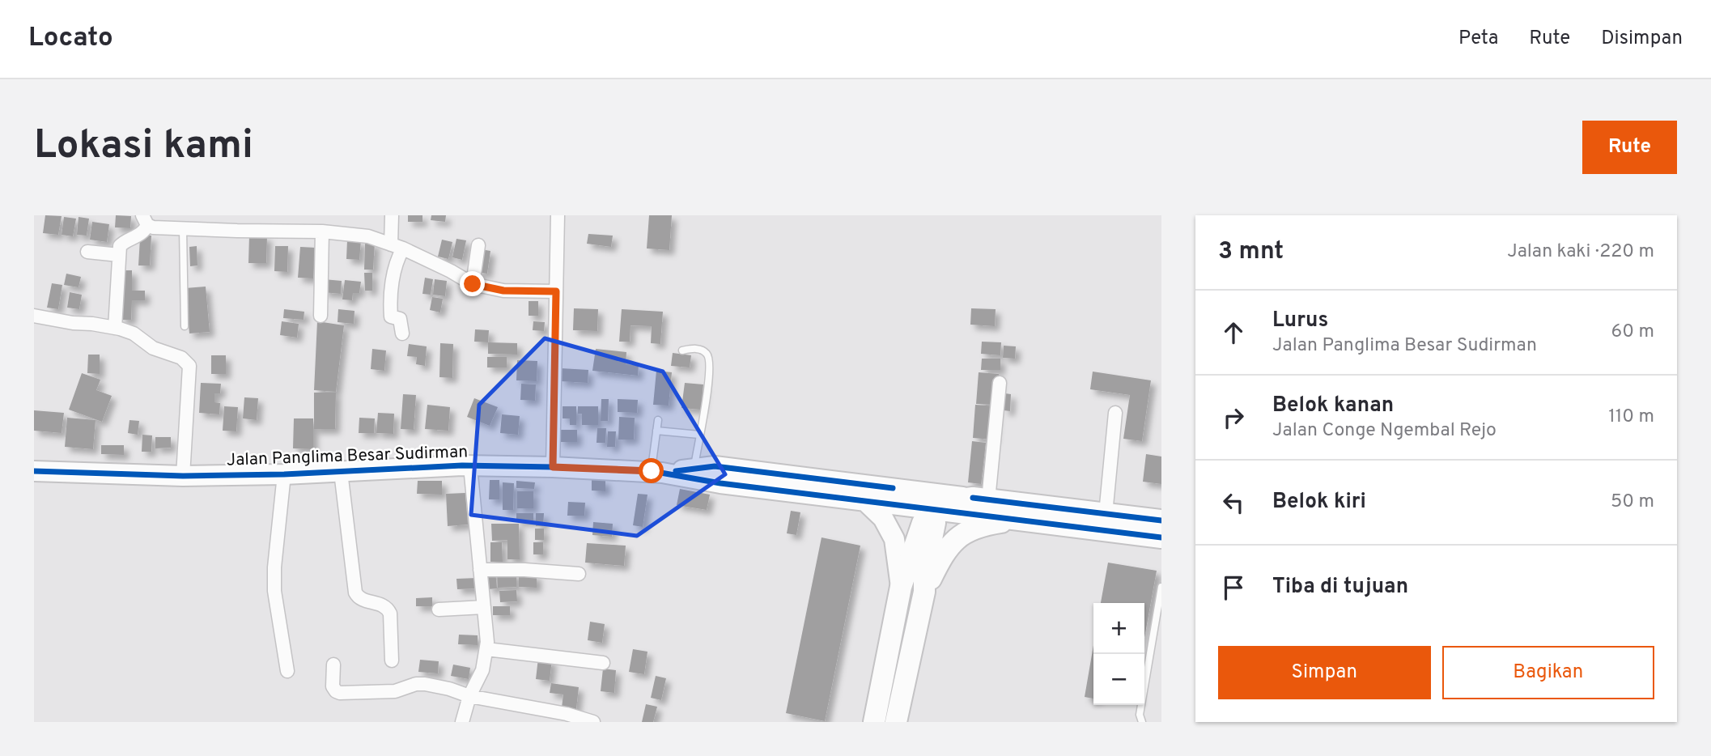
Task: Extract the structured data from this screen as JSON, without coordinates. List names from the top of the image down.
{
  "streets": {
    "main road": ["Jalan Panglima Besar Sudirman"]
  },
  "page": {
    "header": "Locato",
    "nav": ["Peta", "Rute", "Disimpan"],
    "buttons": [
      "Rute",
      ["Simpan", "Bagikan"]
    ],
    "title": "Lokasi kami",
    "heading": ["3 mnt", "Jalan kaki · 220 m"],
    "list": [
      ["Lurus", "Jalan Panglima Besar Sudirman", "60 m"],
      ["Belok kanan", "Jalan Conge Ngembal Rejo", "110 m"],
      ["Belok kiri", "50 m"],
      "Tiba di tujuan"
    ],
    "map_buttons": ["+", "−"]
  }
}
